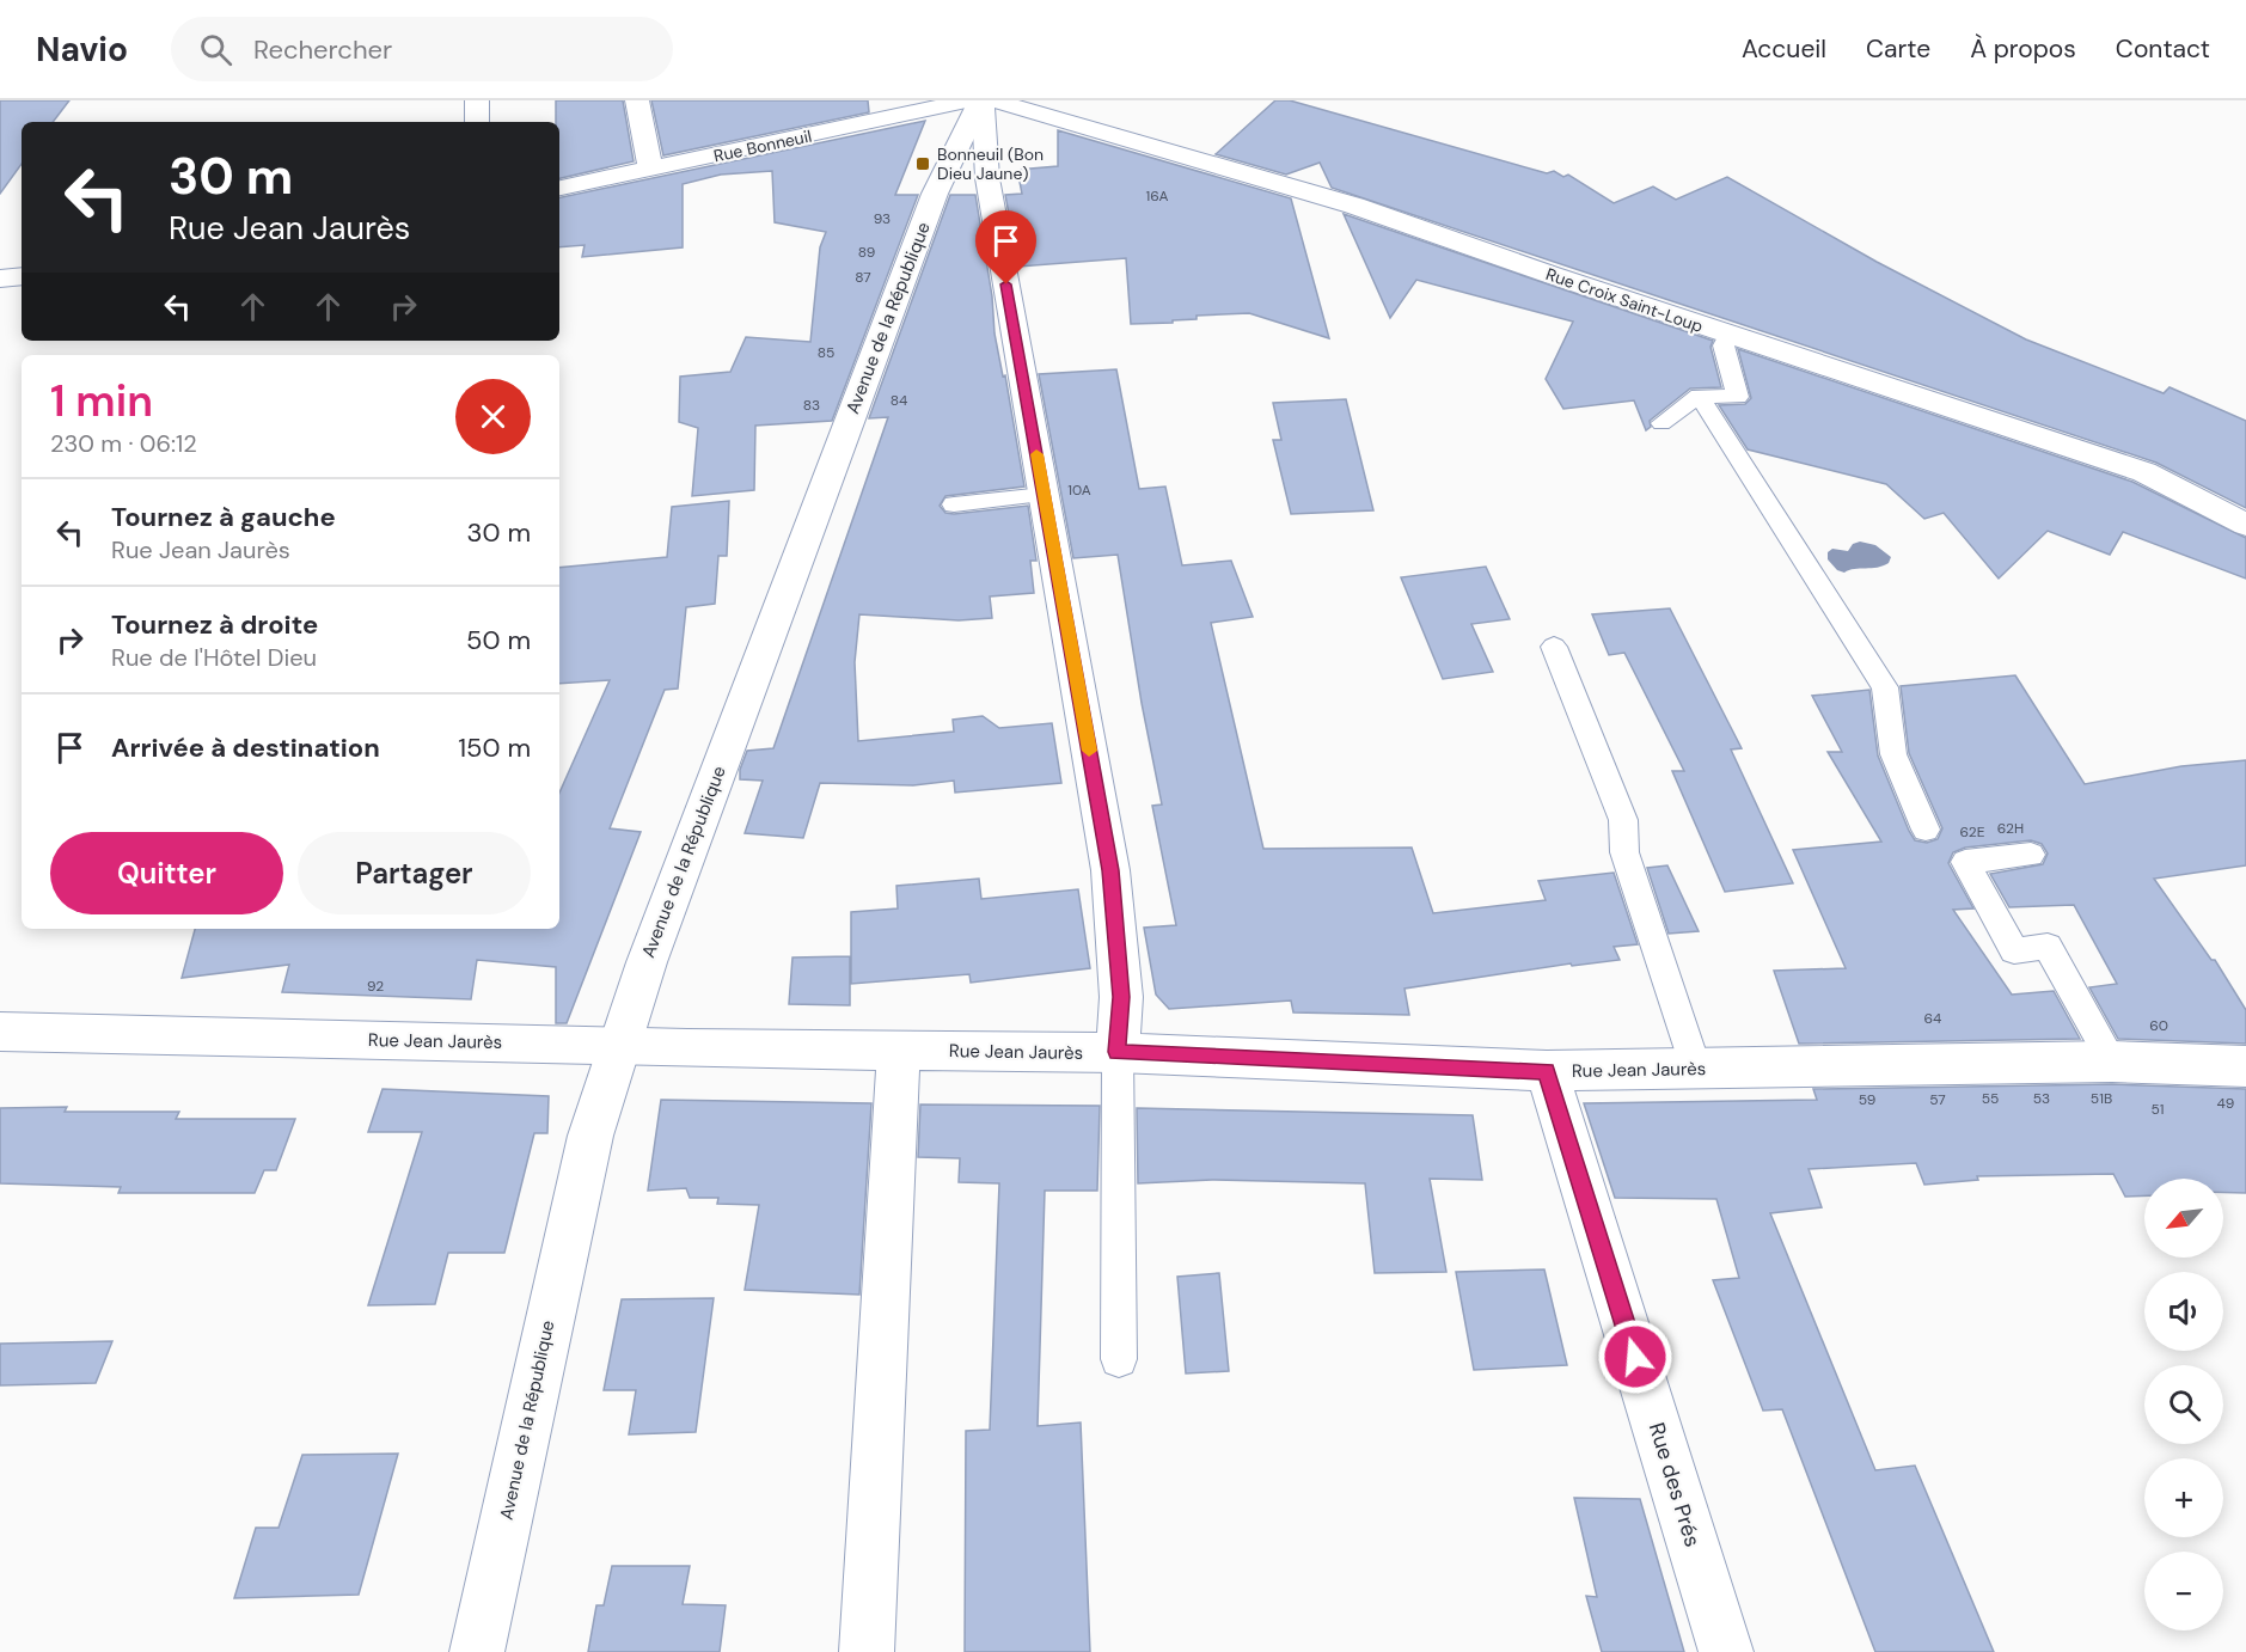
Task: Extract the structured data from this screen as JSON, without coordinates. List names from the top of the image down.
{
  "streets": {
    "street": [
      "Rue Bonneuil",
      "Rue Croix Saint-Loup",
      "Avenue de la République",
      "Rue Jean Jaurès",
      "Rue des Prés"
    ]
  },
  "crossings": [
    ["Avenue de la République", "Rue Jean Jaurès"],
    ["Rue Jean Jaurès", "Rue des Prés"]
  ],
  "places": {
    "transit": ["Bonneuil (Bon Dieu Jaune)"]
  },
  "house_numbers": [
    "16A",
    "93",
    "89",
    "87",
    "85",
    "84",
    "83",
    "10A",
    "62H",
    "62E",
    "92",
    "64",
    "60",
    "55",
    "53",
    "51B",
    "59",
    "57",
    "49",
    "51"
  ],
  "north": "bottom left",
  "page": {
    "header": "Navio",
    "search": "Rechercher",
    "nav": [
      "Accueil",
      "Carte",
      "À propos",
      "Contact"
    ],
    "turn": ["30 m", "Rue Jean Jaurès"],
    "heading": ["1 min", "230 m · 06:12"],
    "list": [
      {
        "name": "Tournez à gauche",
        "note": "Rue Jean Jaurès",
        "value": "30 m"
      },
      {
        "name": "Tournez à droite",
        "note": "Rue de l'Hôtel Dieu",
        "value": "50 m"
      },
      {
        "name": "Arrivée à destination",
        "value": "150 m"
      }
    ],
    "buttons": ["Quitter", "Partager"],
    "map_buttons": ["+", "−"]
  }
}
